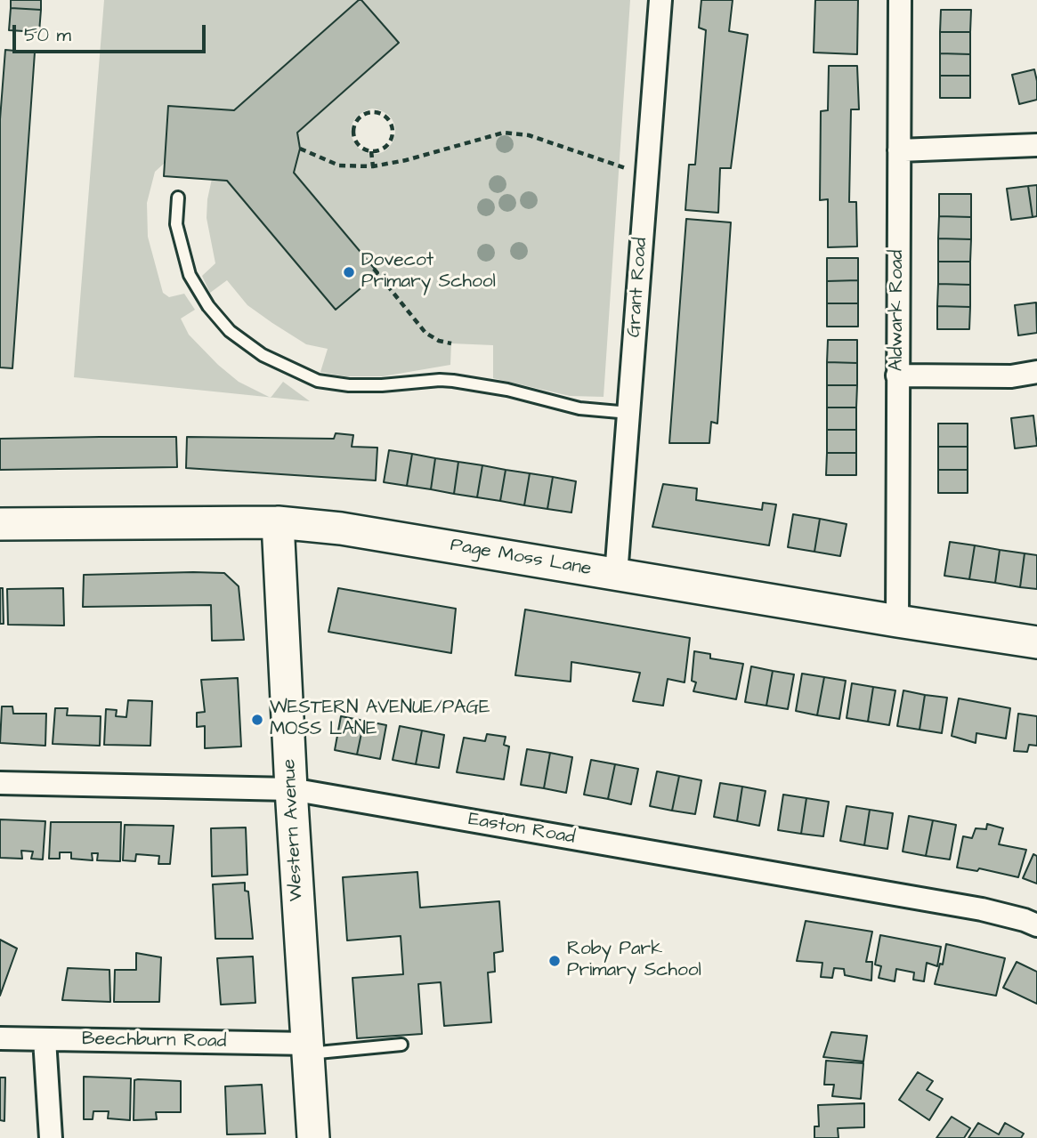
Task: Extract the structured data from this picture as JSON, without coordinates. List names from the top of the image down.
{
  "streets": {
    "street": [
      "Grant Road",
      "Aldwark Road",
      "Page Moss Lane",
      "Easton Road",
      "Western Avenue",
      "Beechburn Road"
    ]
  },
  "crossings": [
    ["Grant Road", "Page Moss Lane"],
    ["Aldwark Road", "Page Moss Lane"],
    ["Page Moss Lane", "Western Avenue"],
    ["Easton Road", "Western Avenue"],
    ["Western Avenue", "Beechburn Road"]
  ],
  "places": ["Dovecot Primary School", "WESTERN AVENUE/PAGE MOSS LANE", "Roby Park Primary School"],
  "scale_bar": "50 m"
}
